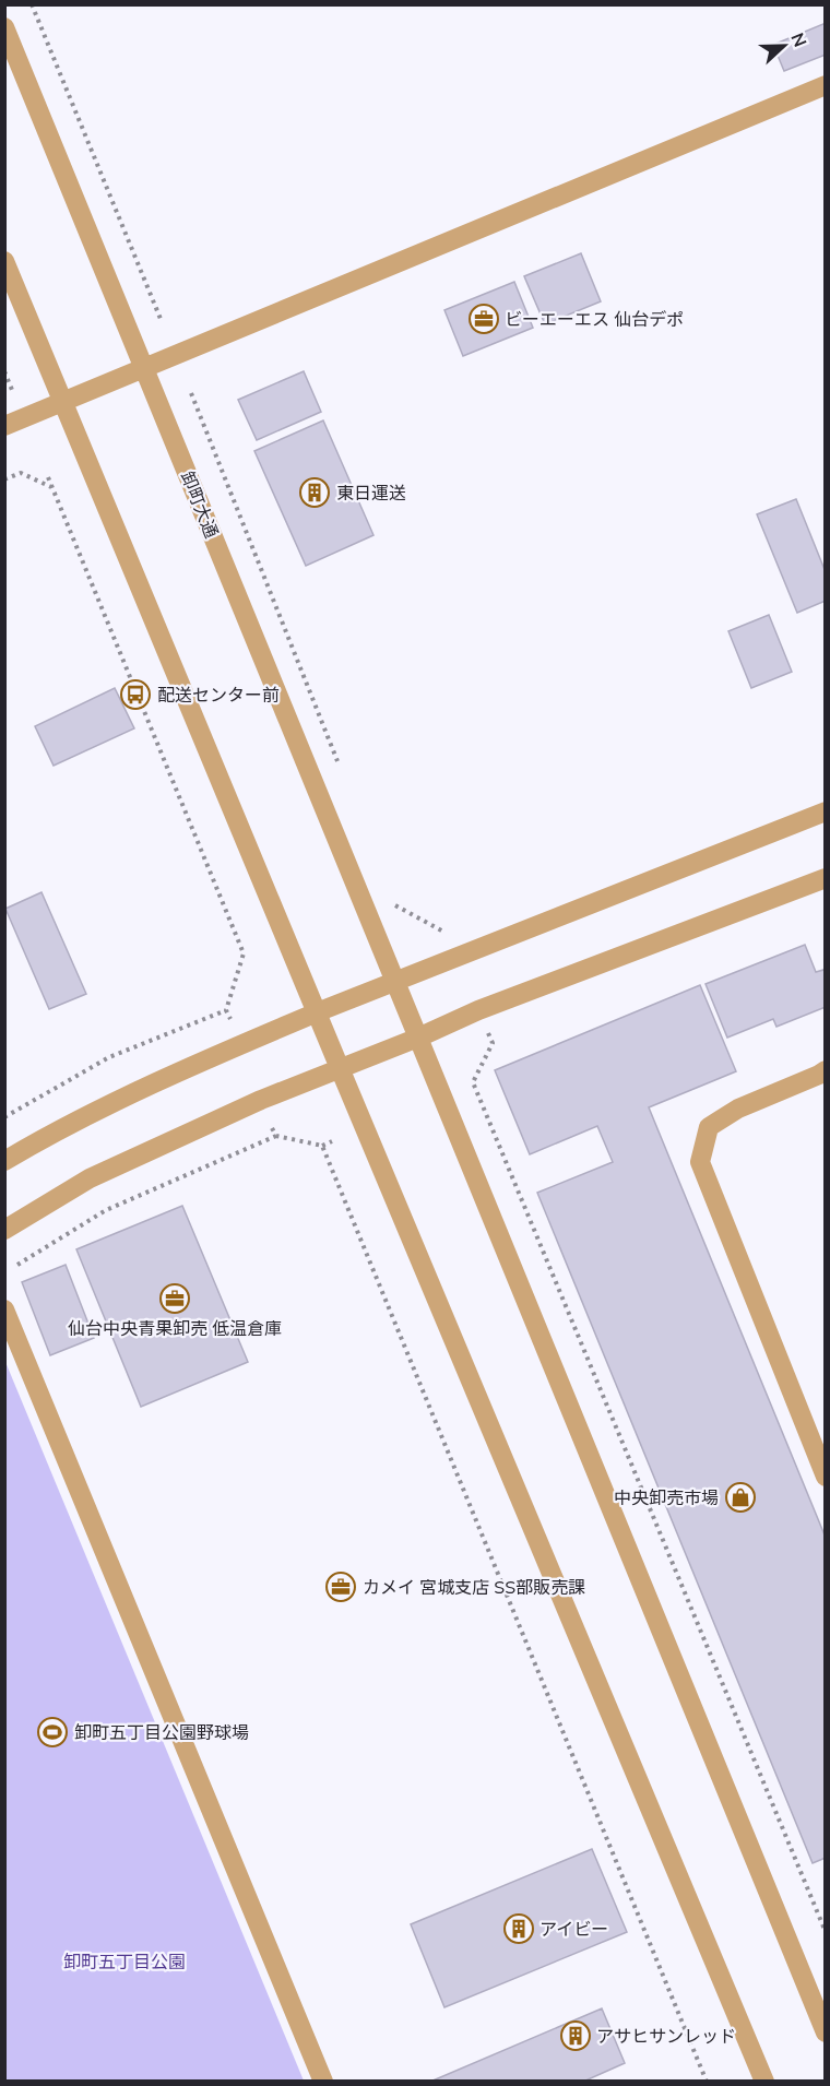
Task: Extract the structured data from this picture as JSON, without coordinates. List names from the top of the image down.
{
  "streets": {
    "street": ["卸町大通"]
  },
  "parks": ["卸町五丁目公園"],
  "places": {
    "office": ["ビーエーエス 仙台デポ", "仙台中央青果卸売 低温倉庫", "カメイ 宮城支店 SS部販売課"],
    "building": ["東日運送", "アイビー", "アサヒサンレッド"],
    "bus stop": ["配送センター前"],
    "shop": ["中央卸売市場"],
    "sports": ["卸町五丁目公園野球場"]
  },
  "north": "right"
}
